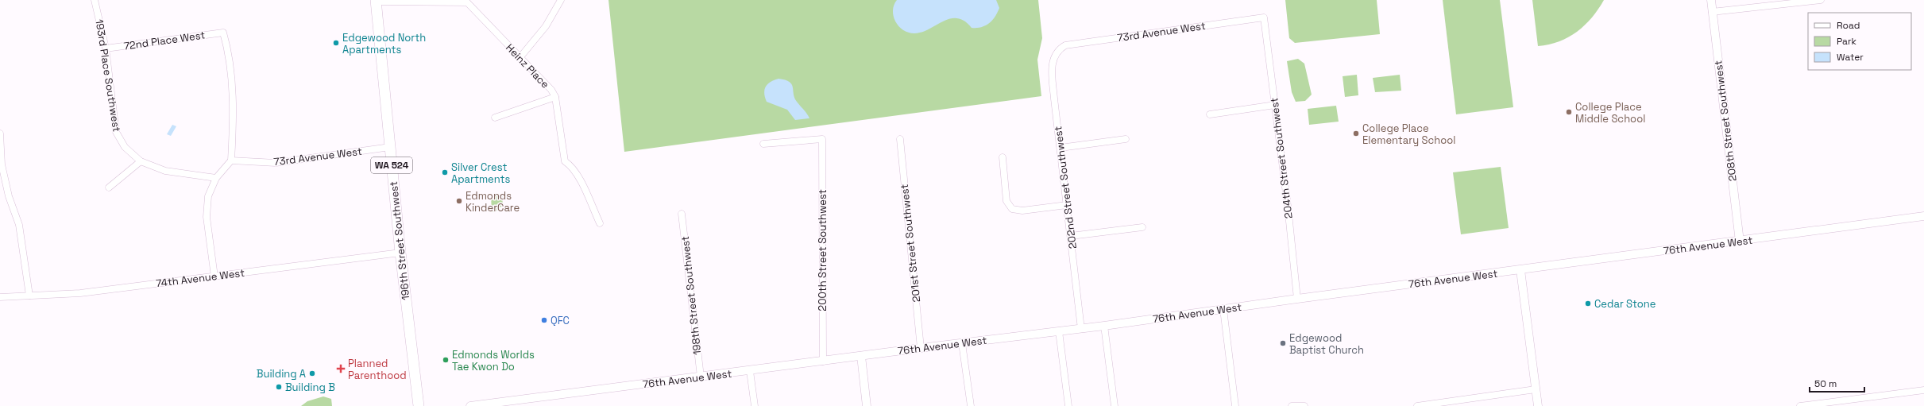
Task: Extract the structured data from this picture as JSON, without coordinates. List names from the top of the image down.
{
  "streets": {
    "main road": ["WA 524", "196th Street Southwest"],
    "street": [
      "73rd Avenue West",
      "72nd Place West",
      "Heinz Place",
      "193rd Place Southwest",
      "208th Street Southwest",
      "204th Street Southwest",
      "202nd Street Southwest",
      "201st Street Southwest",
      "76th Avenue West",
      "200th Street Southwest",
      "74th Avenue West",
      "198th Street Southwest"
    ]
  },
  "crossings": [
    ["73rd Avenue West", "72nd Place West"],
    ["73rd Avenue West", "204th Street Southwest"],
    ["73rd Avenue West", "202nd Street Southwest"],
    ["73rd Avenue West", "196th Street Southwest"],
    ["72nd Place West", "193rd Place Southwest"],
    ["Heinz Place", "196th Street Southwest"],
    ["208th Street Southwest", "76th Avenue West"],
    ["204th Street Southwest", "76th Avenue West"],
    ["202nd Street Southwest", "76th Avenue West"],
    ["196th Street Southwest", "74th Avenue West"],
    ["201st Street Southwest", "76th Avenue West"],
    ["76th Avenue West", "200th Street Southwest"],
    ["76th Avenue West", "198th Street Southwest"]
  ],
  "places": {
    "other": [
      "Edgewood North Apartments",
      "College Place Middle School",
      "College Place Elementary School",
      "Silver Crest Apartments",
      "Edmonds KinderCare",
      "Cedar Stone",
      "QFC",
      "Edgewood Baptist Church",
      "Edmonds Worlds Tae Kwon Do",
      "Building A",
      "Building B"
    ],
    "health": ["Planned Parenthood"]
  },
  "legend": ["Road", "Park", "Water"],
  "scale_bar": "50 m"
}
